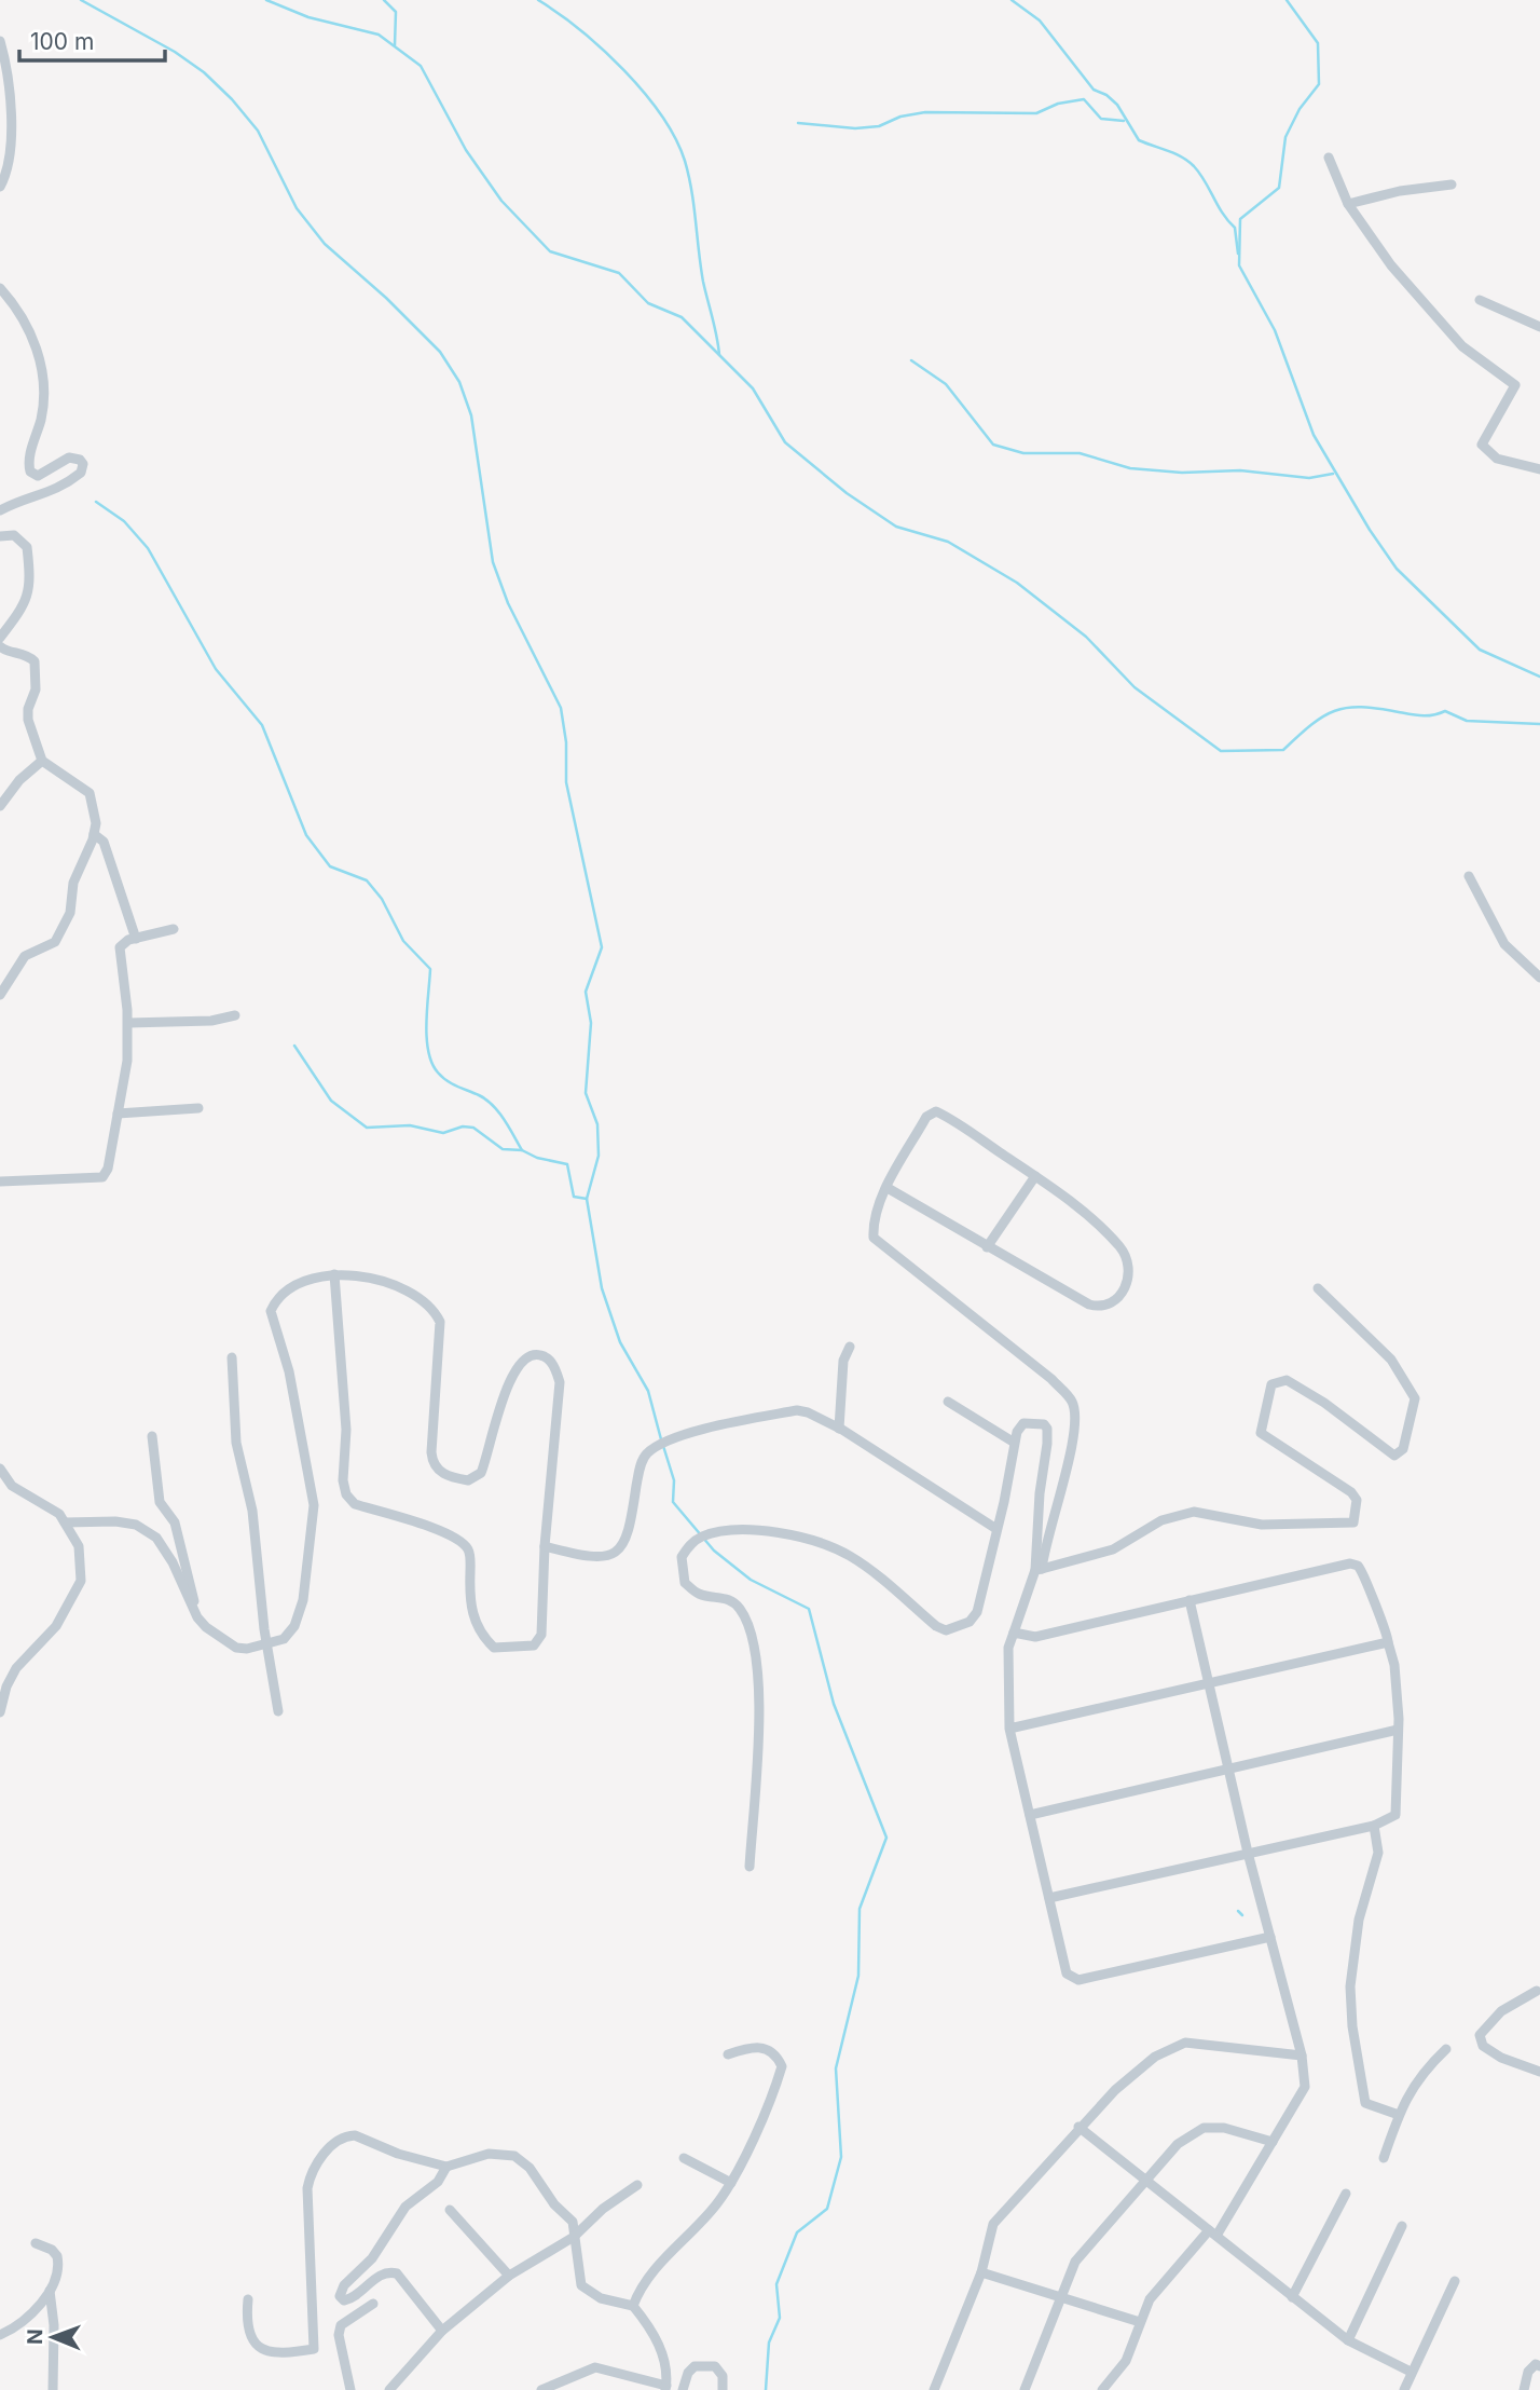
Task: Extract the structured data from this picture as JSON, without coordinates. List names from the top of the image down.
{
  "scale_bar": "100 m",
  "north": "left"
}
